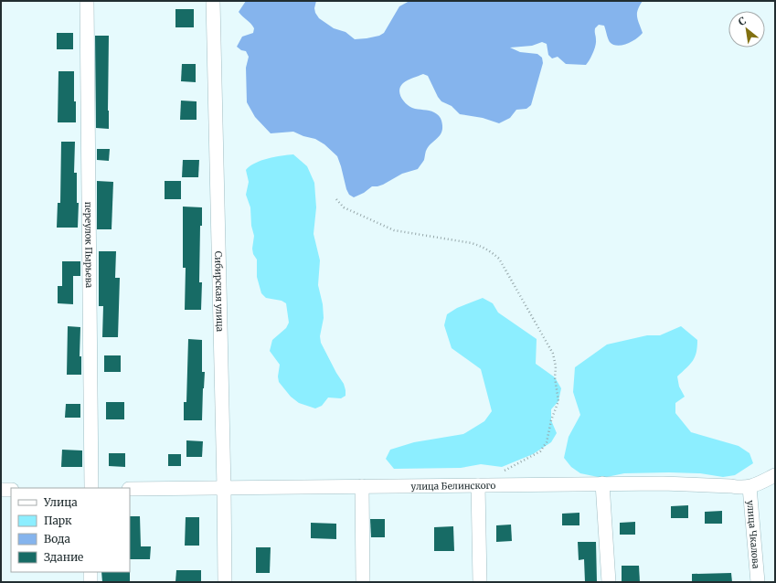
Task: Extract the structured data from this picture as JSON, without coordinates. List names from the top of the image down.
{
  "streets": {
    "street": [
      "переулок Пырьева",
      "Сибирская улица",
      "улица Белинского",
      "улица Чкалова"
    ]
  },
  "crossings": [
    ["Сибирская улица", "улица Белинского"],
    ["улица Белинского", "улица Чкалова"]
  ],
  "legend": [
    "Улица",
    "Парк",
    "Вода",
    "Здание"
  ],
  "north": "top left"
}
